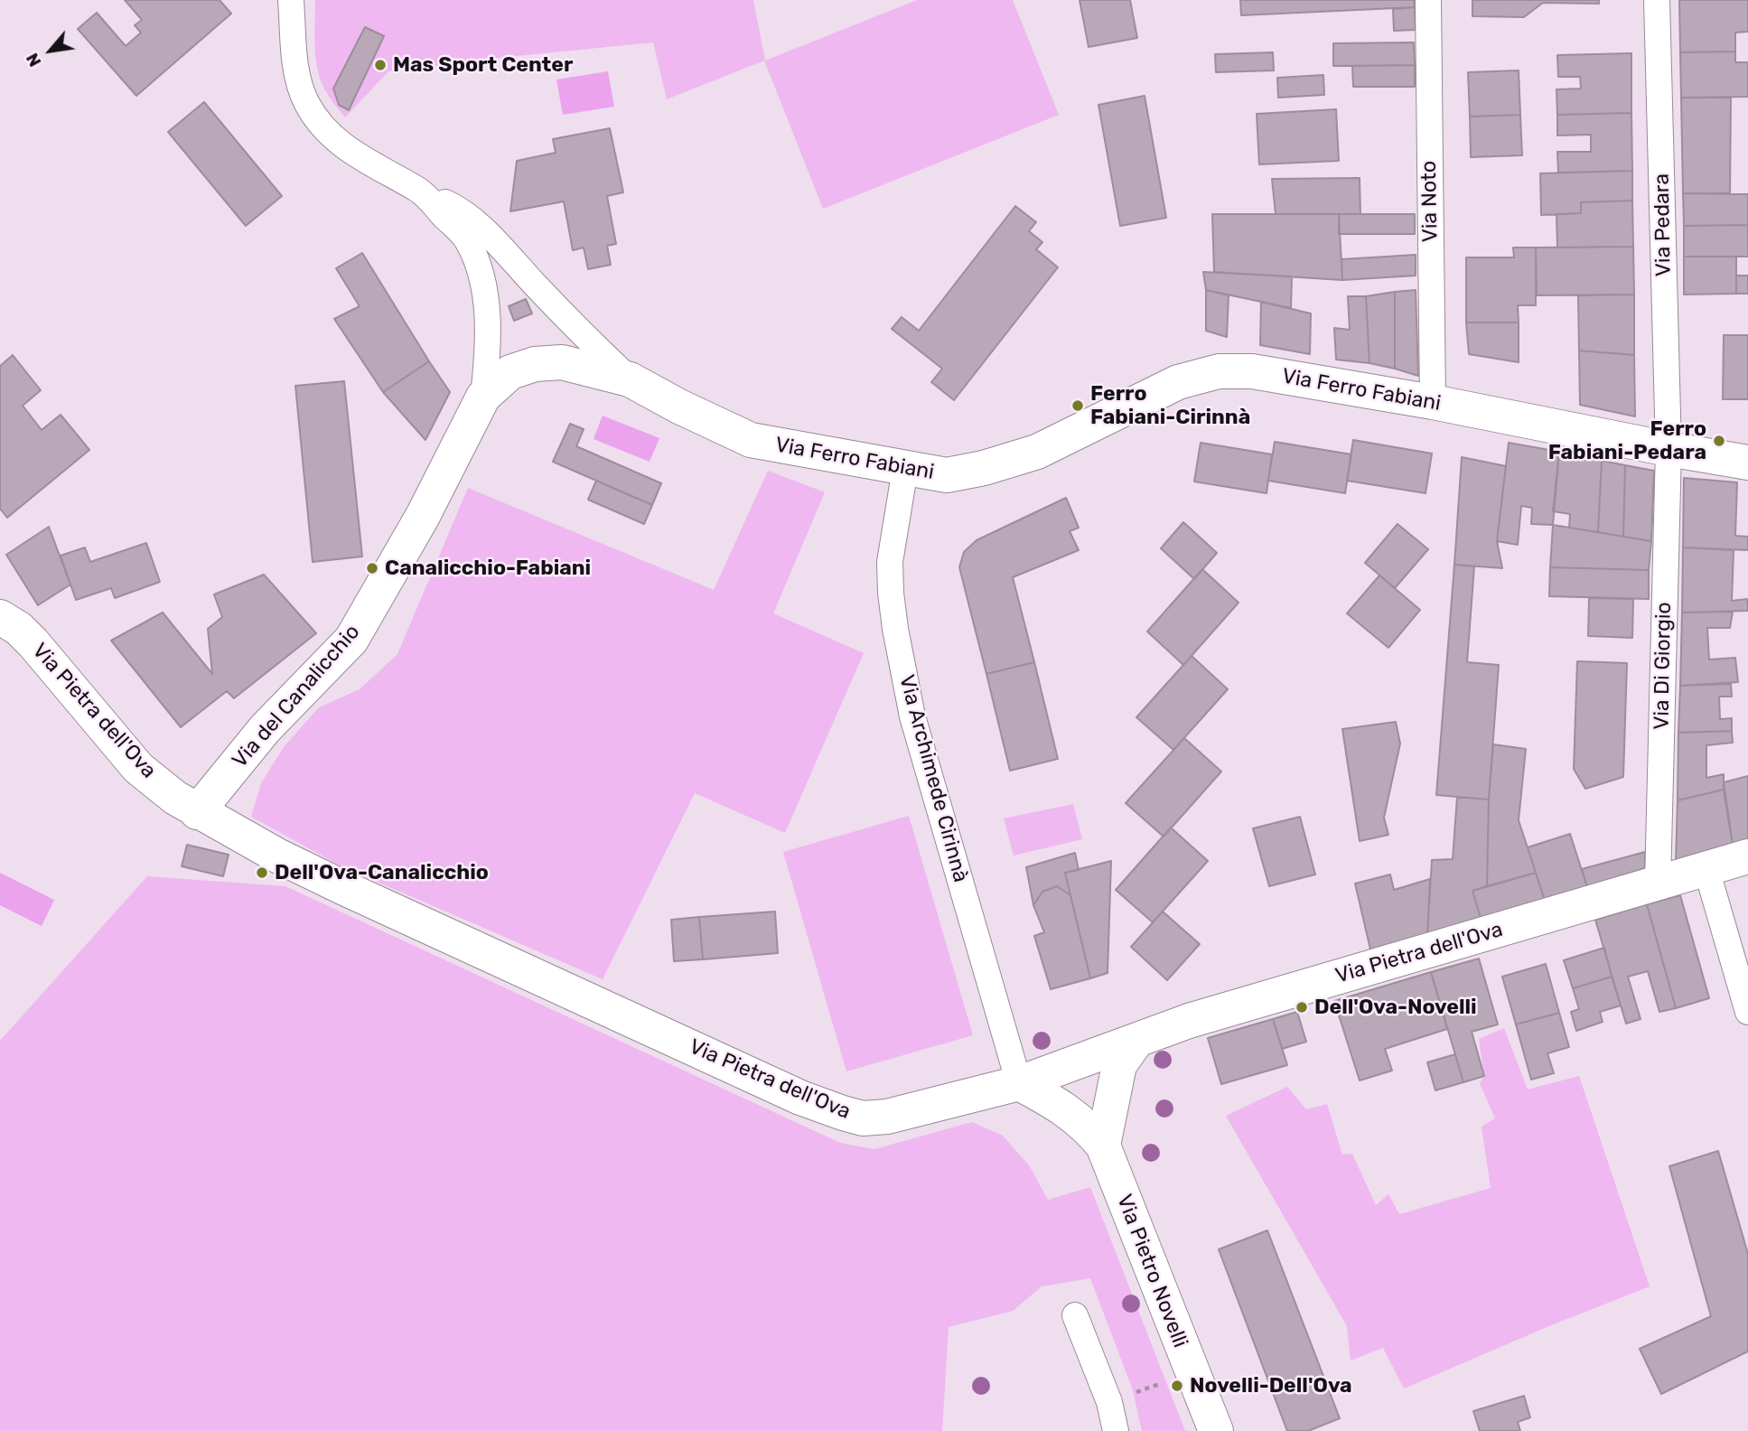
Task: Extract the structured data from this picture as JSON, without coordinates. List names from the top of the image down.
{
  "streets": {
    "main road": [
      "Via Ferro Fabiani",
      "Via del Canalicchio",
      "Via Pietra dell'Ova",
      "Via Pietro Novelli"
    ],
    "street": [
      "Via Noto",
      "Via Pedara",
      "Via Di Giorgio",
      "Via Archimede Cirinnà"
    ]
  },
  "crossings": [
    ["Via Noto", "Via Ferro Fabiani"],
    ["Via Pedara", "Via Ferro Fabiani"],
    ["Via Pedara", "Via Di Giorgio"],
    ["Via Ferro Fabiani", "Via Di Giorgio"],
    ["Via Ferro Fabiani", "Via del Canalicchio"],
    ["Via Ferro Fabiani", "Via Archimede Cirinnà"],
    ["Via Di Giorgio", "Via Pietra dell'Ova"],
    ["Via del Canalicchio", "Via Pietra dell'Ova"],
    ["Via Pietra dell'Ova", "Via Archimede Cirinnà"]
  ],
  "places": [
    "Mas Sport Center",
    "Ferro Fabiani-Cirinnà",
    "Ferro Fabiani-Pedara",
    "Canalicchio-Fabiani",
    "Dell'Ova-Canalicchio",
    "Dell'Ova-Novelli",
    "Novelli-Dell'Ova"
  ],
  "north": "bottom left"
}
